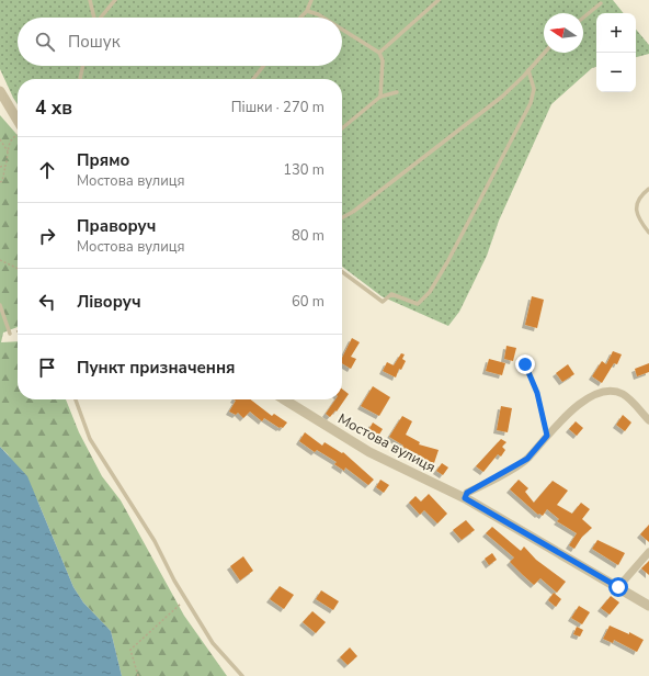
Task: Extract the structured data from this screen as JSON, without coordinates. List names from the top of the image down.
{
  "streets": {
    "street": ["Мостова вулиця"]
  },
  "north": "left",
  "page": {
    "map_buttons": ["+", "−"],
    "search": "Пошук",
    "heading": ["4 хв", "Пішки · 270 m"],
    "list": [
      ["Прямо", "Мостова вулиця", "130 m"],
      ["Праворуч", "Мостова вулиця", "80 m"],
      ["Ліворуч", "60 m"],
      "Пункт призначення"
    ]
  }
}
